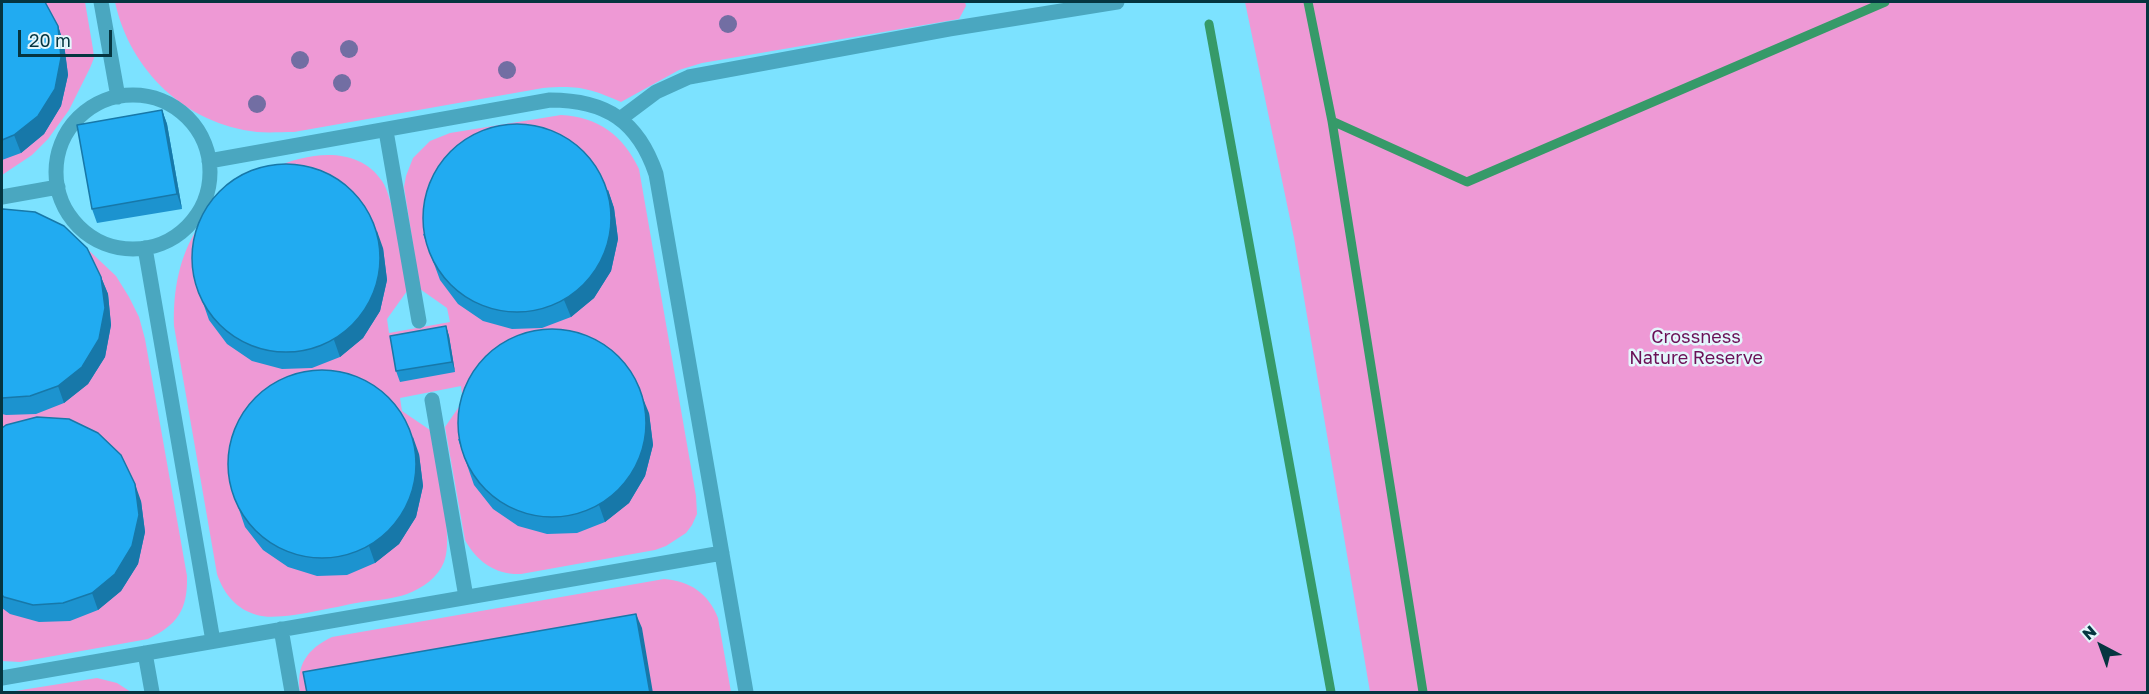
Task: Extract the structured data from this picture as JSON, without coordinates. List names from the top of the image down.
{
  "parks": ["Crossness Nature Reserve"],
  "scale_bar": "20 m",
  "north": "top left"
}
